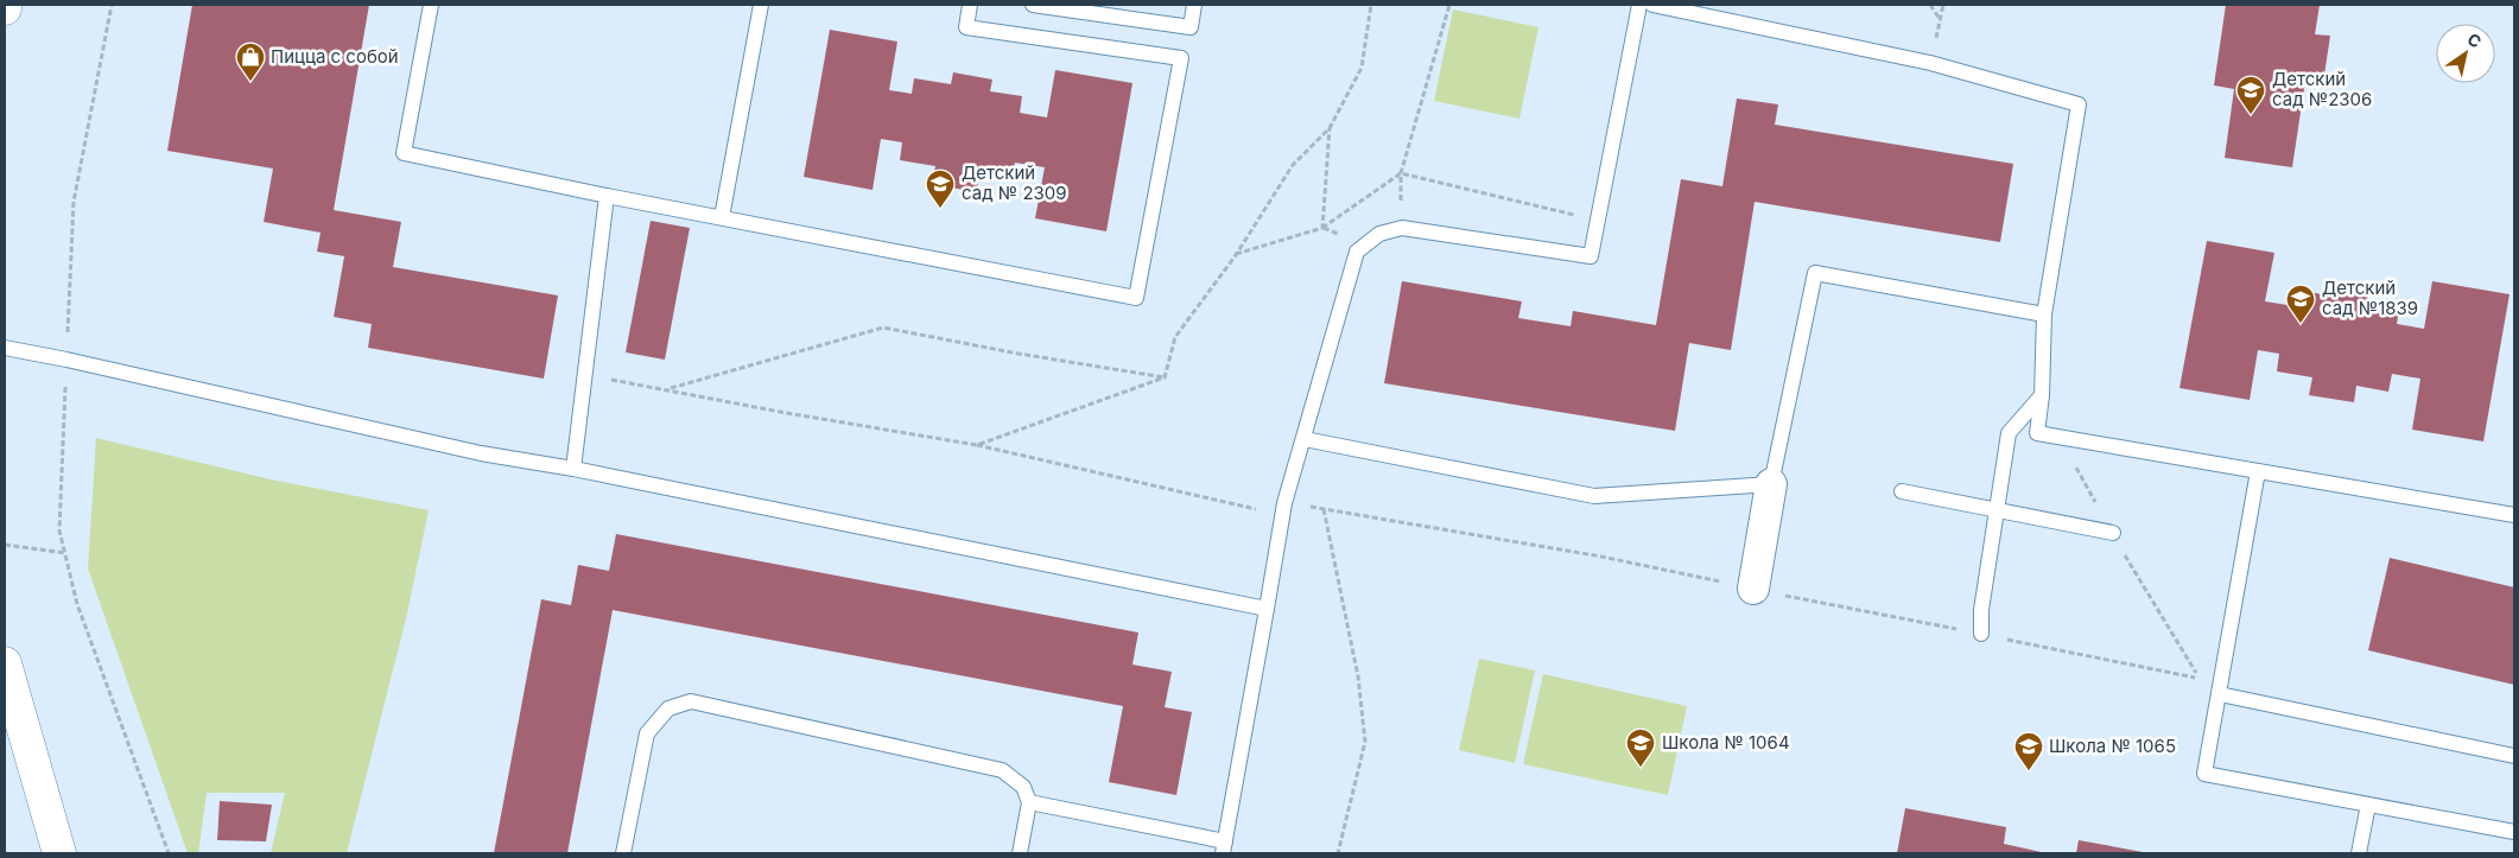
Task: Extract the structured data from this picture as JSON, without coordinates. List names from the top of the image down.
{
  "places": {
    "shop": ["Пицца с собой"],
    "school or university": [
      "Детский сад №2306",
      "Детский сад № 2309",
      "Детский сад №1839",
      "Школа № 1064",
      "Школа № 1065"
    ]
  },
  "north": "top right"
}
